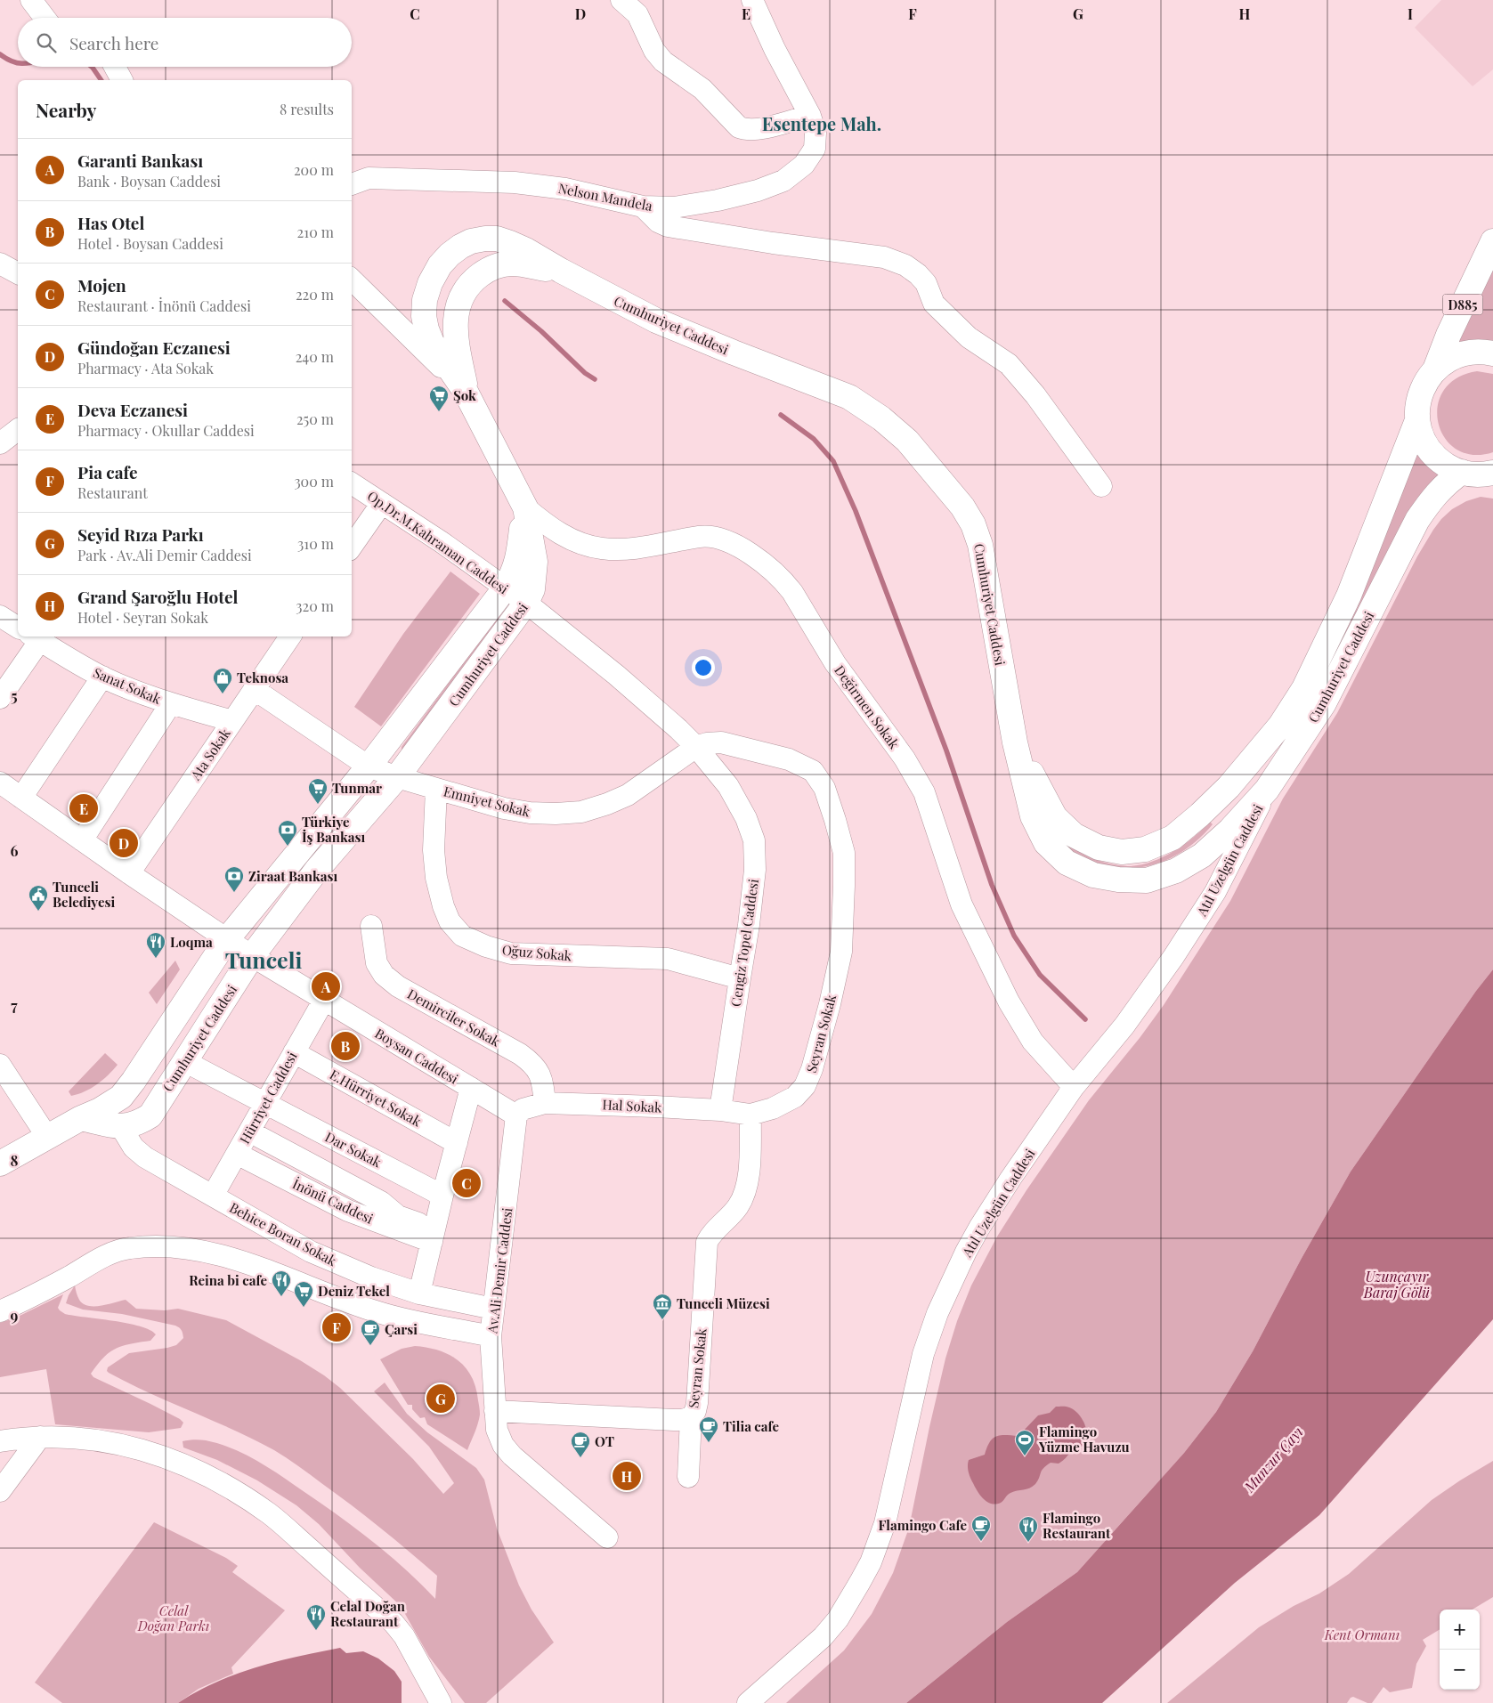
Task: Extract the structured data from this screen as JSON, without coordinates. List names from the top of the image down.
{
  "streets": {
    "main road": ["D885", "Cumhuriyet Caddesi"],
    "street": [
      "Nelson Mandela",
      "Op.Dr.M.Kahraman Caddesi",
      "Sanat Sokak",
      "Değirmen Sokak",
      "Ata Sokak",
      "Emniyet Sokak",
      "Atıl Uzelgün Caddesi",
      "Cengiz Topel Caddesi",
      "Oğuz Sokak",
      "Demirciler Sokak",
      "Seyran Sokak",
      "Boysan Caddesi",
      "Hürriyet Caddesi",
      "E.Hürriyet Sokak",
      "Hal Sokak",
      "Dar Sokak",
      "İnönü Caddesi",
      "Behice Boran Sokak",
      "Av.Ali Demir Caddesi"
    ]
  },
  "crossings": [
    ["Cumhuriyet Caddesi", "Op.Dr.M.Kahraman Caddesi"],
    ["Cumhuriyet Caddesi", "Değirmen Sokak"],
    ["Cumhuriyet Caddesi", "Emniyet Sokak"],
    ["Cumhuriyet Caddesi", "Atıl Uzelgün Caddesi"],
    ["Cumhuriyet Caddesi", "Cengiz Topel Caddesi"],
    ["Cumhuriyet Caddesi", "Boysan Caddesi"],
    ["Cumhuriyet Caddesi", "Dar Sokak"],
    ["Cumhuriyet Caddesi", "Behice Boran Sokak"],
    ["Op.Dr.M.Kahraman Caddesi", "Cengiz Topel Caddesi"],
    ["Sanat Sokak", "Ata Sokak"],
    ["Değirmen Sokak", "Atıl Uzelgün Caddesi"],
    ["Ata Sokak", "Emniyet Sokak"],
    ["Ata Sokak", "Boysan Caddesi"],
    ["Emniyet Sokak", "Cengiz Topel Caddesi"],
    ["Emniyet Sokak", "Oğuz Sokak"],
    ["Emniyet Sokak", "Seyran Sokak"],
    ["Cengiz Topel Caddesi", "Oğuz Sokak"],
    ["Cengiz Topel Caddesi", "Seyran Sokak"],
    ["Cengiz Topel Caddesi", "Hal Sokak"],
    ["Demirciler Sokak", "Hal Sokak"],
    ["Seyran Sokak", "Hal Sokak"],
    ["Seyran Sokak", "Av.Ali Demir Caddesi"],
    ["Boysan Caddesi", "Hürriyet Caddesi"],
    ["Boysan Caddesi", "Hal Sokak"],
    ["Boysan Caddesi", "Av.Ali Demir Caddesi"],
    ["Hürriyet Caddesi", "E.Hürriyet Sokak"],
    ["Hürriyet Caddesi", "Dar Sokak"],
    ["Hürriyet Caddesi", "İnönü Caddesi"],
    ["Hürriyet Caddesi", "Behice Boran Sokak"],
    ["Hal Sokak", "Av.Ali Demir Caddesi"],
    ["Behice Boran Sokak", "Av.Ali Demir Caddesi"]
  ],
  "districts": ["Esentepe Mah.", "Tunceli"],
  "water": ["Uzunçayır Baraj Gölü", "Munzur Çayı"],
  "parks": ["Celal Doğan Parkı", "Kent Ormanı"],
  "places": {
    "supermarket": ["Şok", "Tunmar", "Deniz Tekel"],
    "shop": ["Teknosa"],
    "bank": ["Türkiye İş Bankası", "Ziraat Bankası"],
    "public building": ["Tunceli Belediyesi"],
    "restaurant": [
      "Loqma",
      "Reina bi cafe",
      "Flamingo Restaurant",
      "Celal Doğan Restaurant"
    ],
    "museum": ["Tunceli Müzesi"],
    "cafe": [
      "Çarsi",
      "Tilia cafe",
      "OT",
      "Flamingo Cafe"
    ],
    "sports": ["Flamingo Yüzme Havuzu"]
  },
  "page": {
    "search": "Search here",
    "heading": ["Nearby", "8 results"],
    "list": [
      {
        "mark": "A",
        "name": "Garanti Bankası",
        "note": "Bank · Boysan Caddesi",
        "value": "200 m"
      },
      {
        "mark": "B",
        "name": "Has Otel",
        "note": "Hotel · Boysan Caddesi",
        "value": "210 m"
      },
      {
        "mark": "C",
        "name": "Mojen",
        "note": "Restaurant · İnönü Caddesi",
        "value": "220 m"
      },
      {
        "mark": "D",
        "name": "Gündoğan Eczanesi",
        "note": "Pharmacy · Ata Sokak",
        "value": "240 m"
      },
      {
        "mark": "E",
        "name": "Deva Eczanesi",
        "note": "Pharmacy · Okullar Caddesi",
        "value": "250 m"
      },
      {
        "mark": "F",
        "name": "Pia cafe",
        "note": "Restaurant",
        "value": "300 m"
      },
      {
        "mark": "G",
        "name": "Seyid Rıza Parkı",
        "note": "Park · Av.Ali Demir Caddesi",
        "value": "310 m"
      },
      {
        "mark": "H",
        "name": "Grand Şaroğlu Hotel",
        "note": "Hotel · Seyran Sokak",
        "value": "320 m"
      }
    ],
    "pins": [
      "E",
      "D",
      "A",
      "B",
      "C",
      "F",
      "G",
      "H"
    ],
    "map_buttons": ["+", "−"]
  },
  "grid": {
    "columns": [
      "C",
      "D",
      "E",
      "F",
      "G",
      "H",
      "I"
    ],
    "rows": [
      "5",
      "6",
      "7",
      "8",
      "9"
    ]
  }
}
